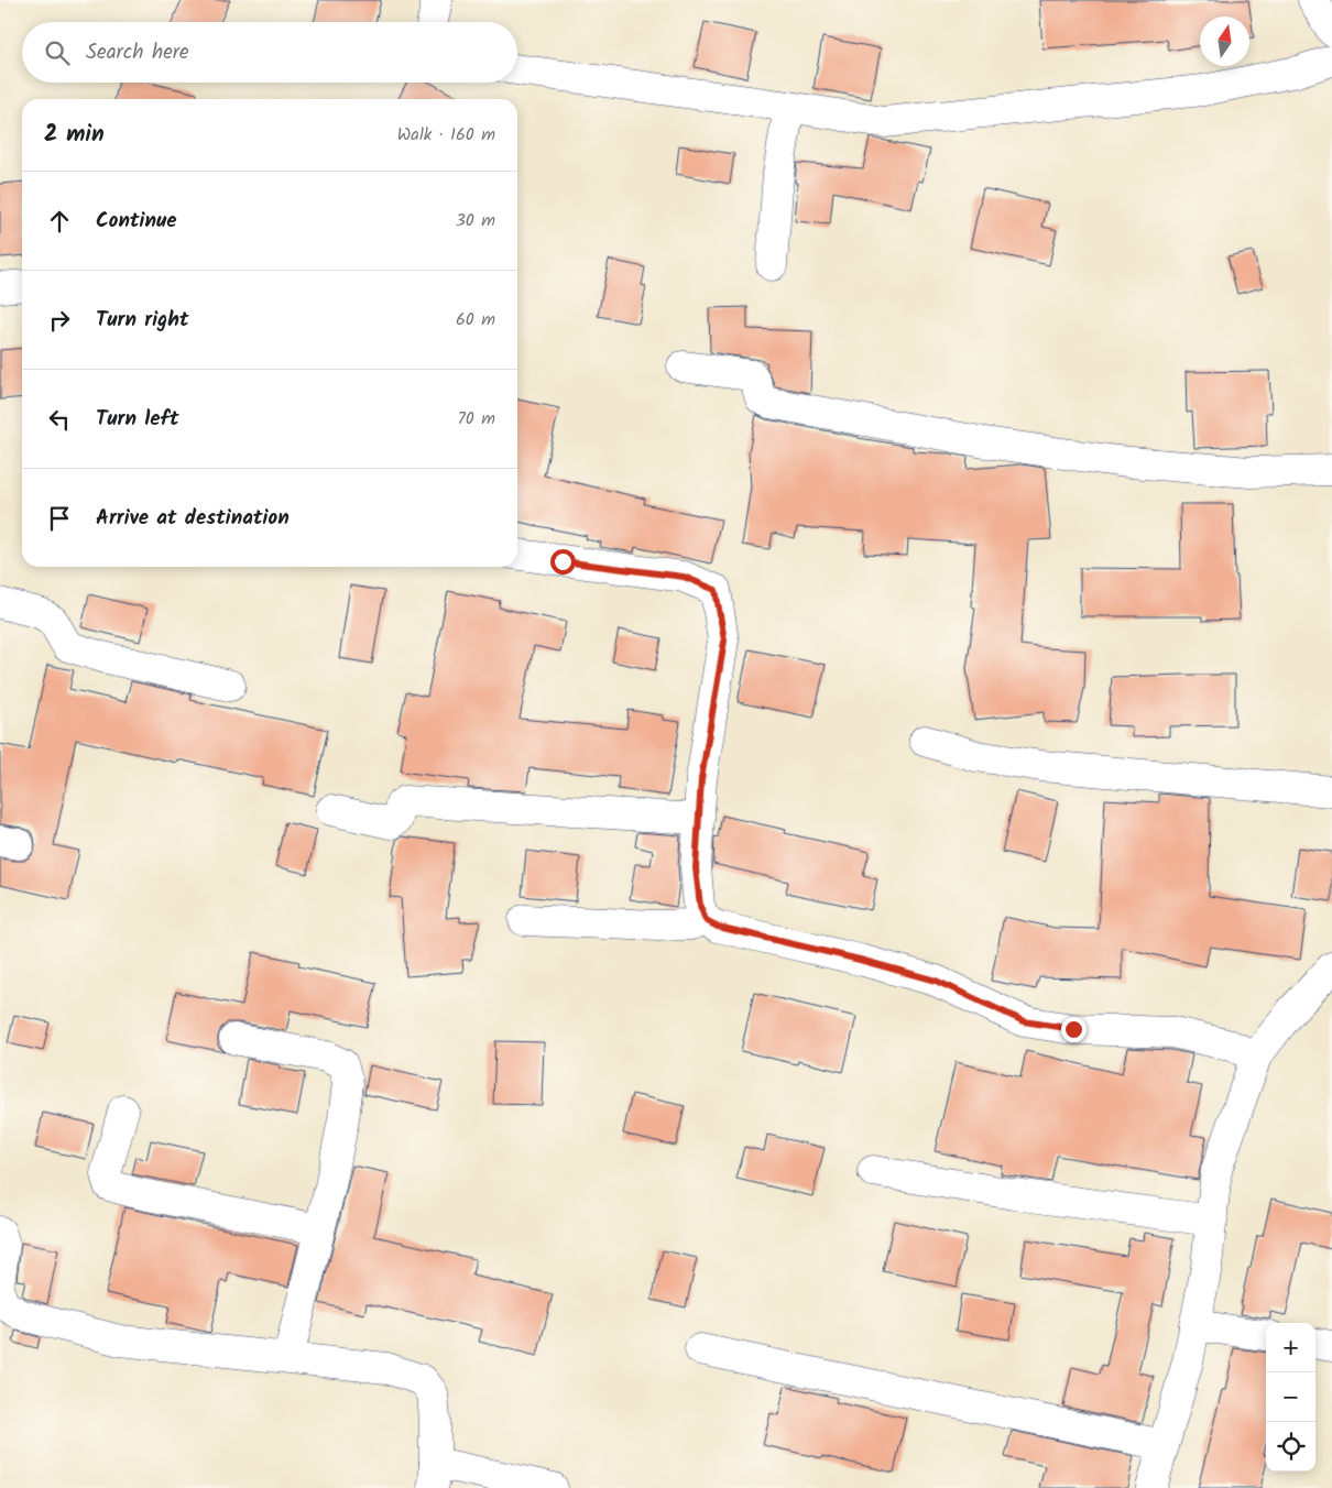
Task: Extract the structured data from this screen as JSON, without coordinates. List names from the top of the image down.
{
  "north": "top",
  "page": {
    "search": "Search here",
    "heading": ["2 min", "Walk · 160 m"],
    "list": [
      ["Continue", "30 m"],
      ["Turn right", "60 m"],
      ["Turn left", "70 m"],
      "Arrive at destination"
    ],
    "map_buttons": ["+", "−"]
  }
}
